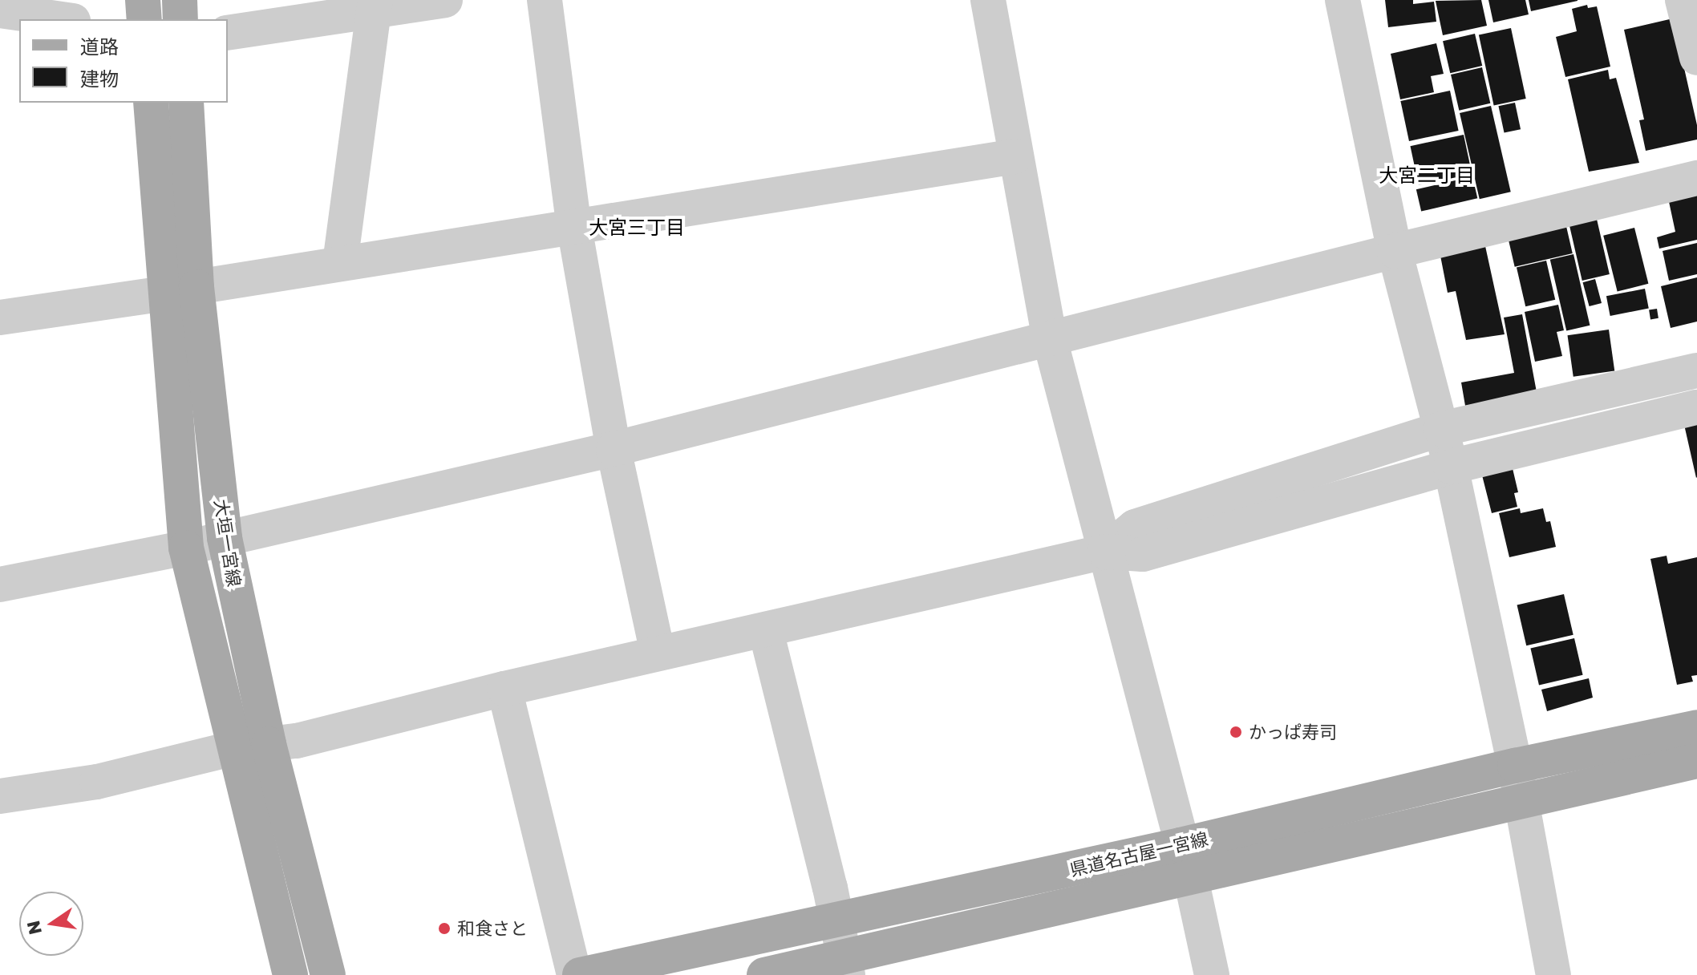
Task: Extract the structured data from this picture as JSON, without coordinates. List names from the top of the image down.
{
  "streets": {
    "main road": ["大垣一宮線", "県道名古屋一宮線"]
  },
  "districts": ["大宮二丁目", "大宮三丁目"],
  "places": ["かっぱ寿司", "和食さと"],
  "legend": ["道路", "建物"],
  "north": "left"
}
